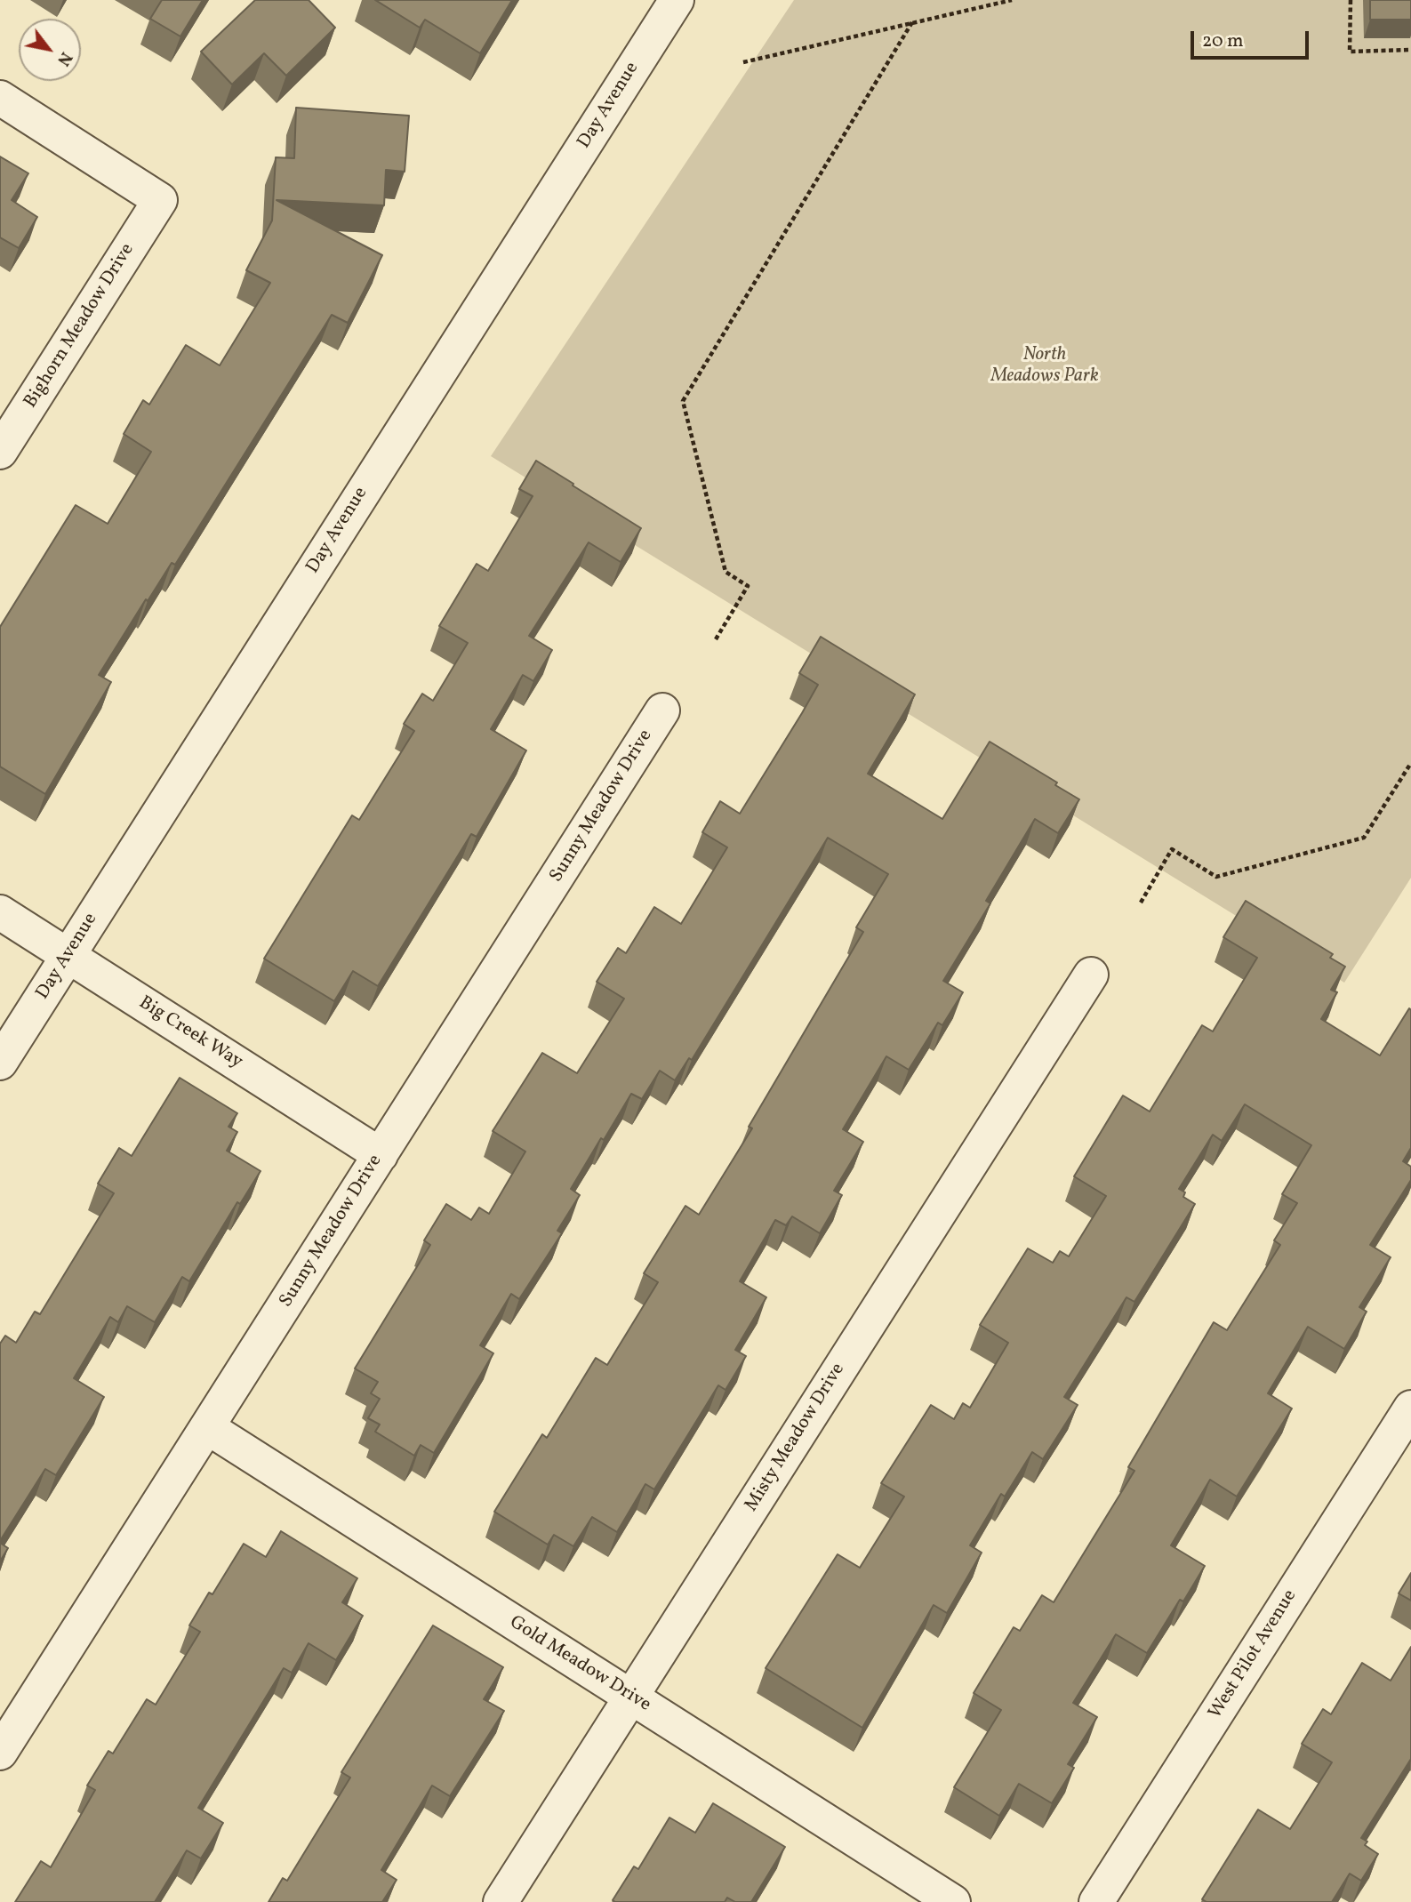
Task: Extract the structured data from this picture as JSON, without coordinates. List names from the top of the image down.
{
  "streets": {
    "street": [
      "Day Avenue",
      "Bighorn Meadow Drive",
      "Sunny Meadow Drive",
      "Big Creek Way",
      "Misty Meadow Drive",
      "West Pilot Avenue",
      "Gold Meadow Drive"
    ]
  },
  "crossings": [
    ["Day Avenue", "Big Creek Way"],
    ["Sunny Meadow Drive", "Big Creek Way"],
    ["Sunny Meadow Drive", "Gold Meadow Drive"],
    ["Misty Meadow Drive", "Gold Meadow Drive"]
  ],
  "parks": ["North Meadows Park"],
  "scale_bar": "20 m",
  "north": "bottom right"
}
